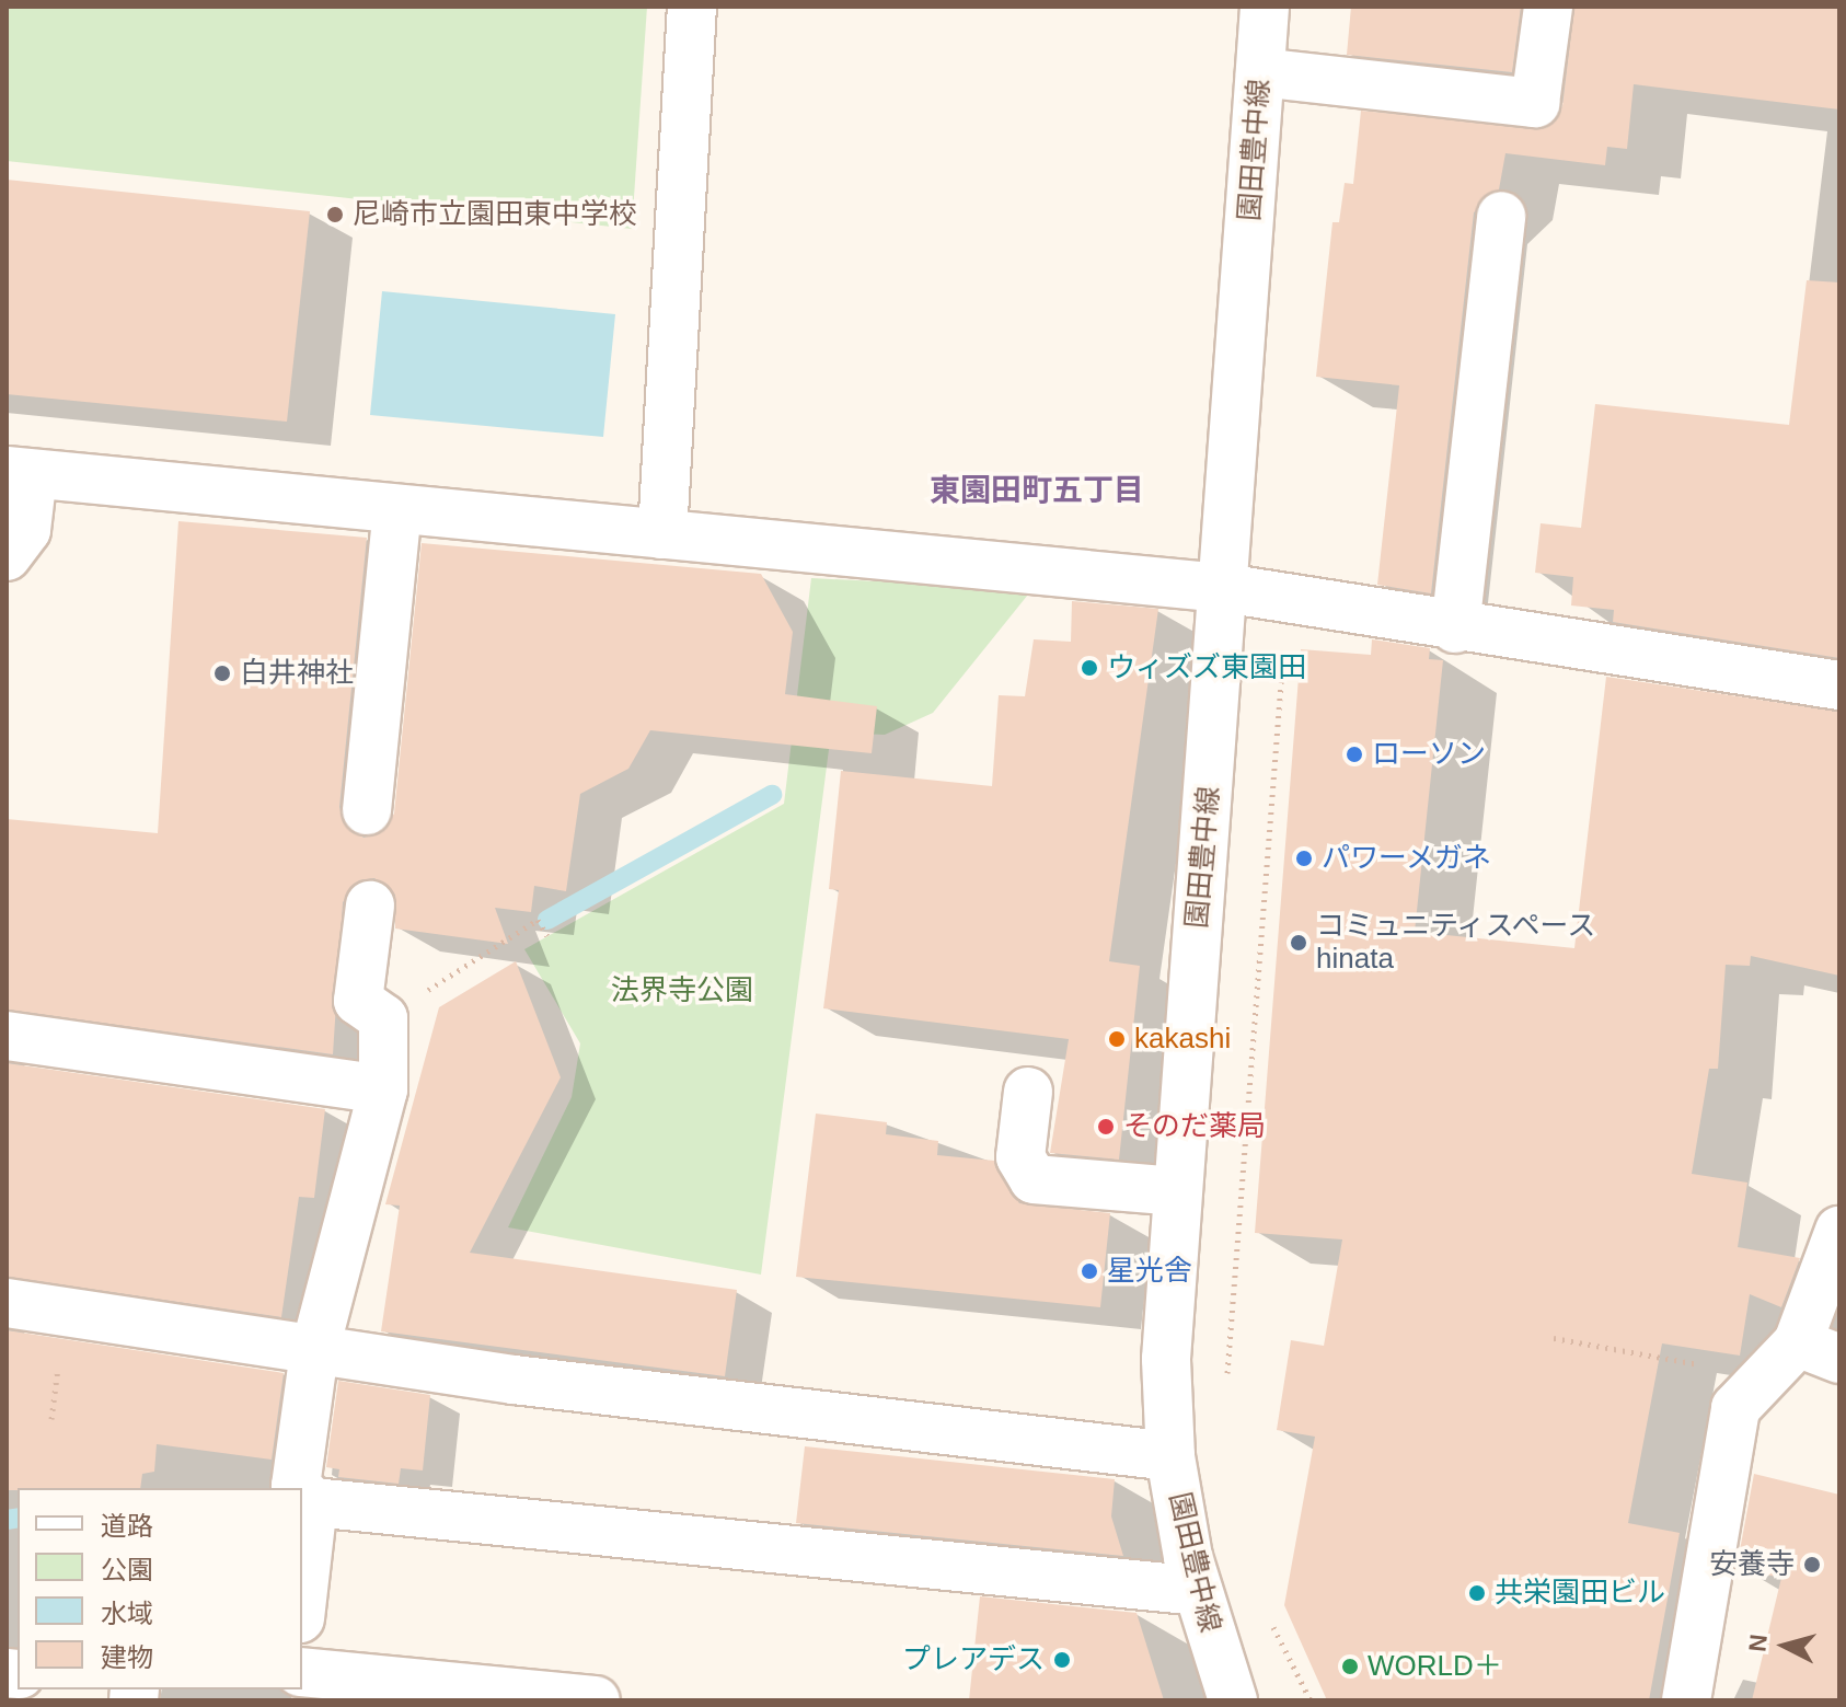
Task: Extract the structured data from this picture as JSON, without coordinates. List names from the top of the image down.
{
  "streets": {
    "street": ["園田豊中線"]
  },
  "districts": ["東園田町五丁目"],
  "parks": ["法界寺公園"],
  "places": [
    "尼崎市立園田東中学校",
    "ウィズズ東園田",
    "白井神社",
    "ローソン",
    "パワーメガネ",
    "コミュニティスペース hinata",
    "kakashi",
    "そのだ薬局",
    "星光舎",
    "安養寺",
    "共栄園田ビル",
    "プレアデス",
    "WORLD＋"
  ],
  "legend": [
    "道路",
    "公園",
    "水域",
    "建物"
  ],
  "north": "left"
}
